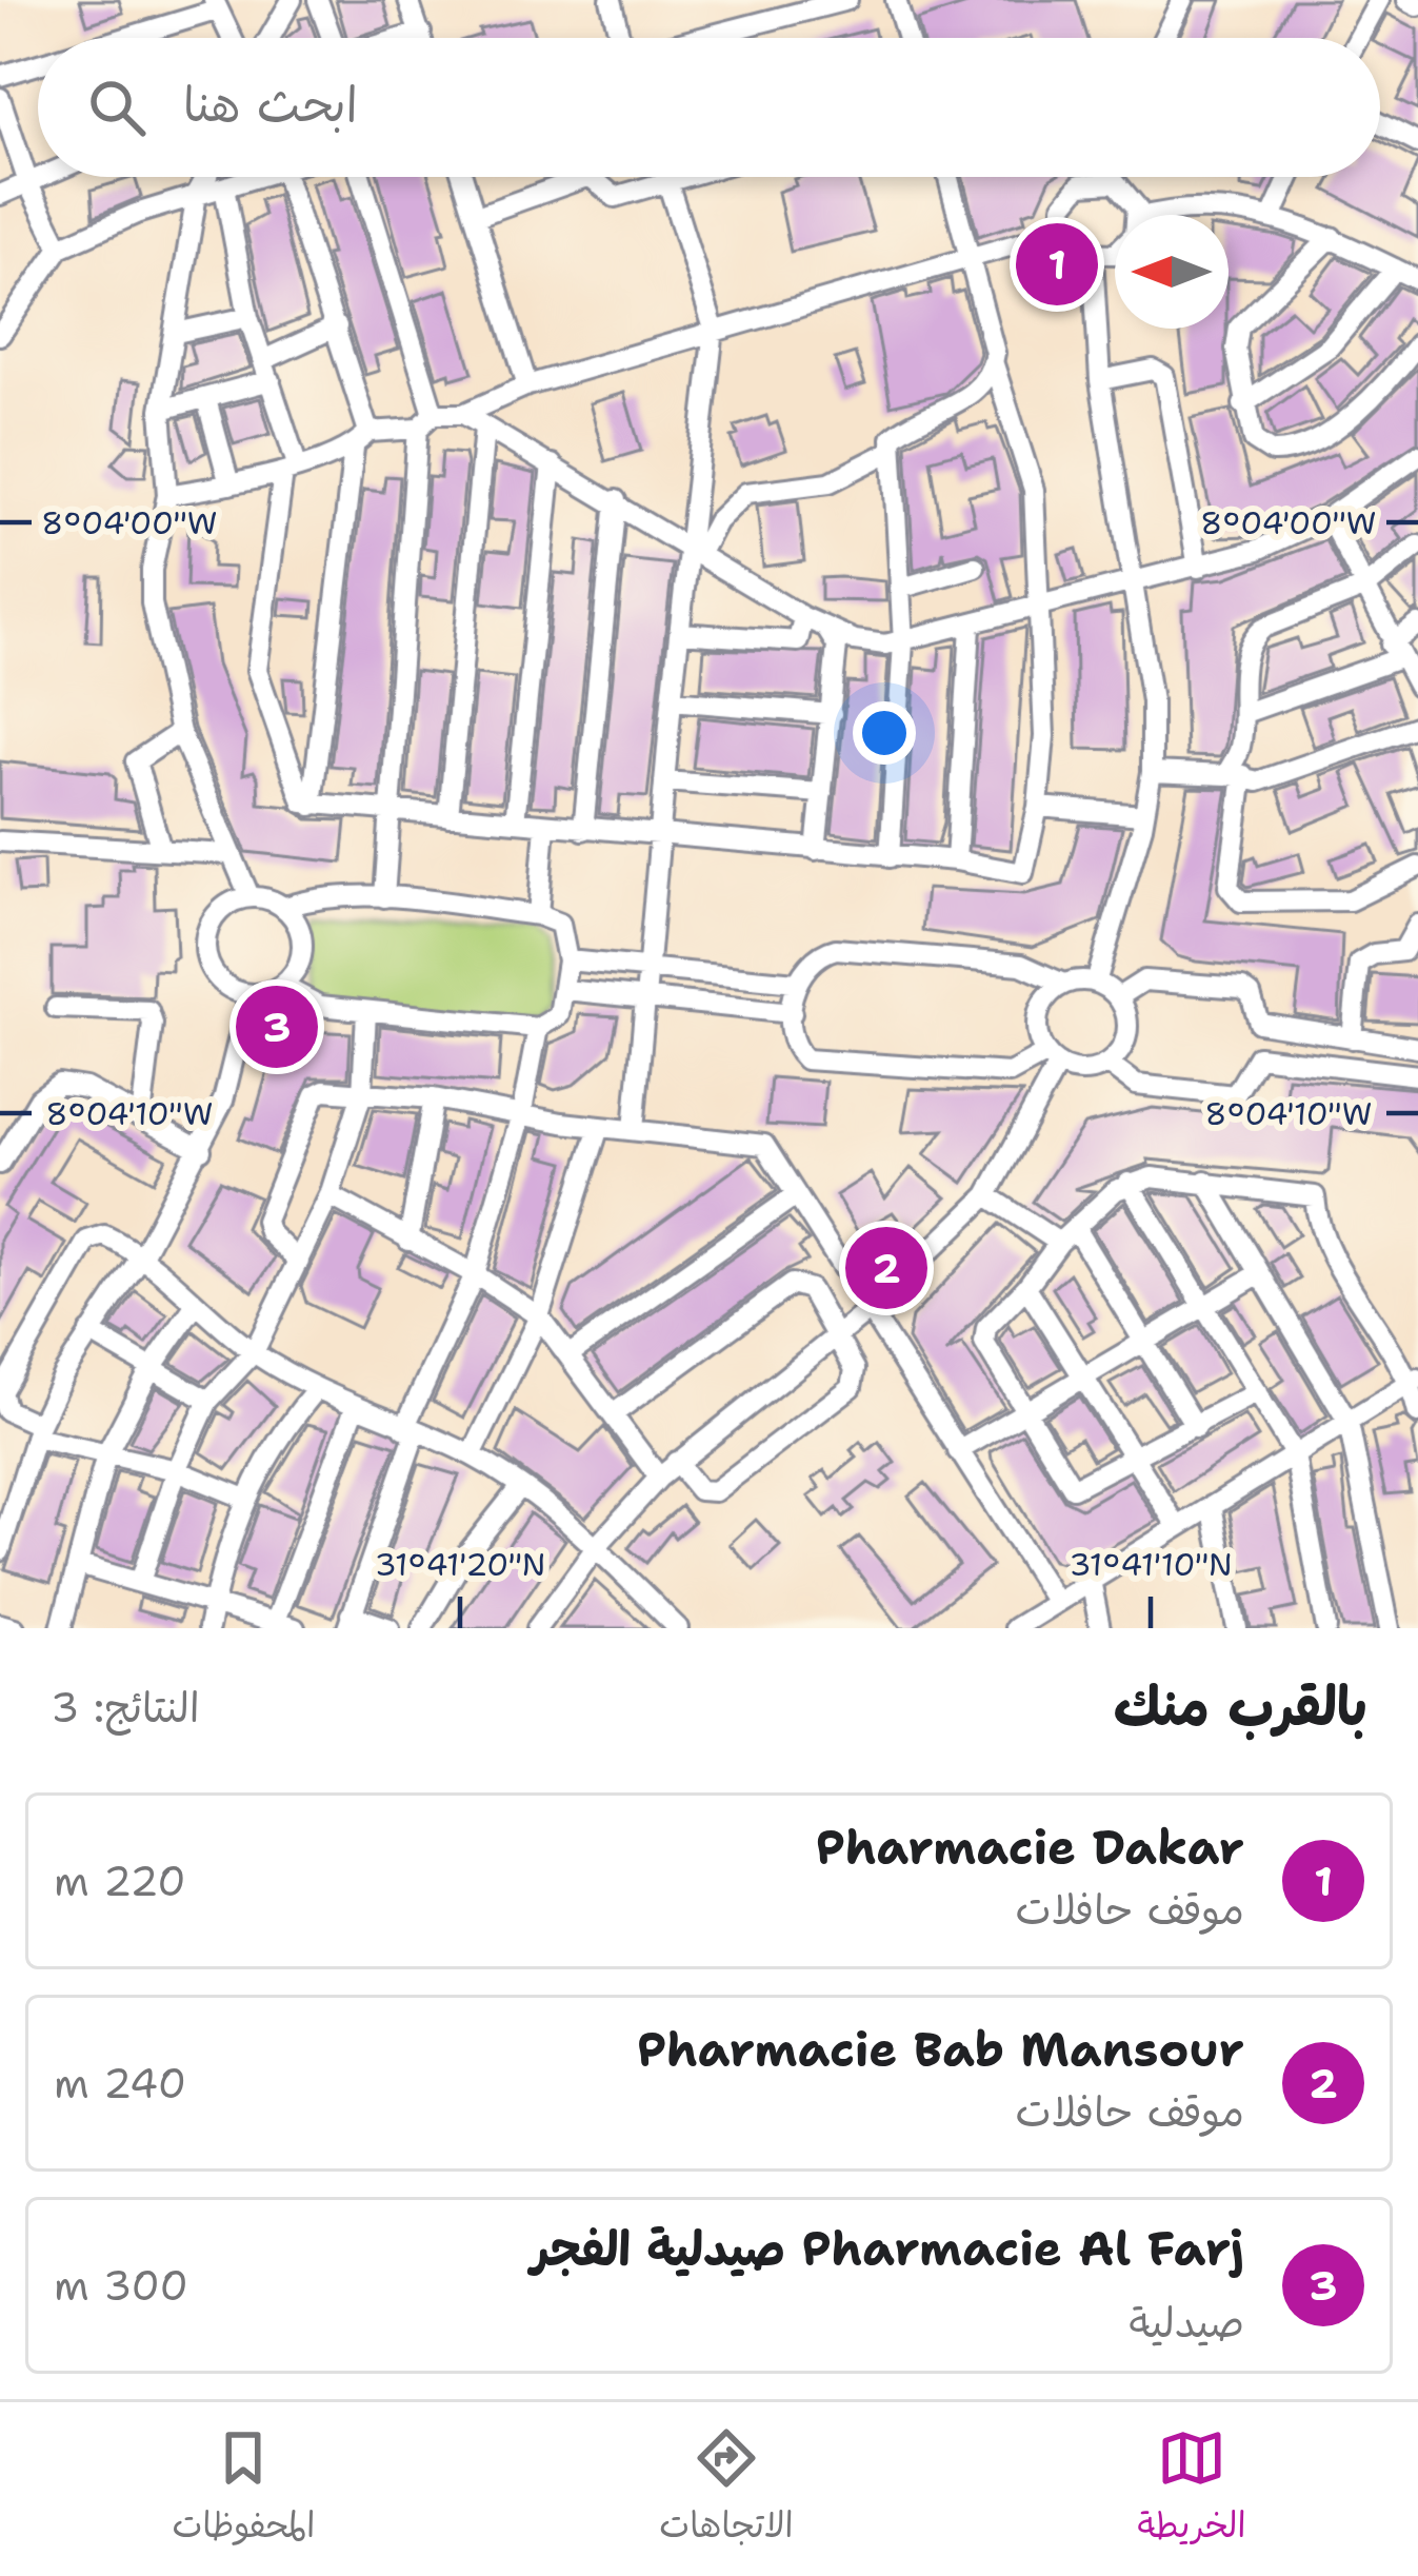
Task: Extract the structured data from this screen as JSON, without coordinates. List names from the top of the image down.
{
  "north": "left",
  "page": {
    "search": "ابحث هنا",
    "pins": ["1", "3", "2"],
    "heading": ["بالقرب منك", "النتائج: 3"],
    "list": [
      {
        "mark": "1",
        "name": "Pharmacie Dakar",
        "note": "موقف حافلات",
        "value": "220 m"
      },
      {
        "mark": "2",
        "name": "Pharmacie Bab Mansour",
        "note": "موقف حافلات",
        "value": "240 m"
      },
      {
        "mark": "3",
        "name": "Pharmacie Al Farj صيدلية الفجر",
        "note": "صيدلية",
        "value": "300 m"
      }
    ],
    "nav": ["الخريطة", "الاتجاهات", "المحفوظات"]
  },
  "coordinates": [
    "8°04'00\"W",
    "8°04'10\"W",
    "31°41'20\"N",
    "31°41'10\"N"
  ]
}
